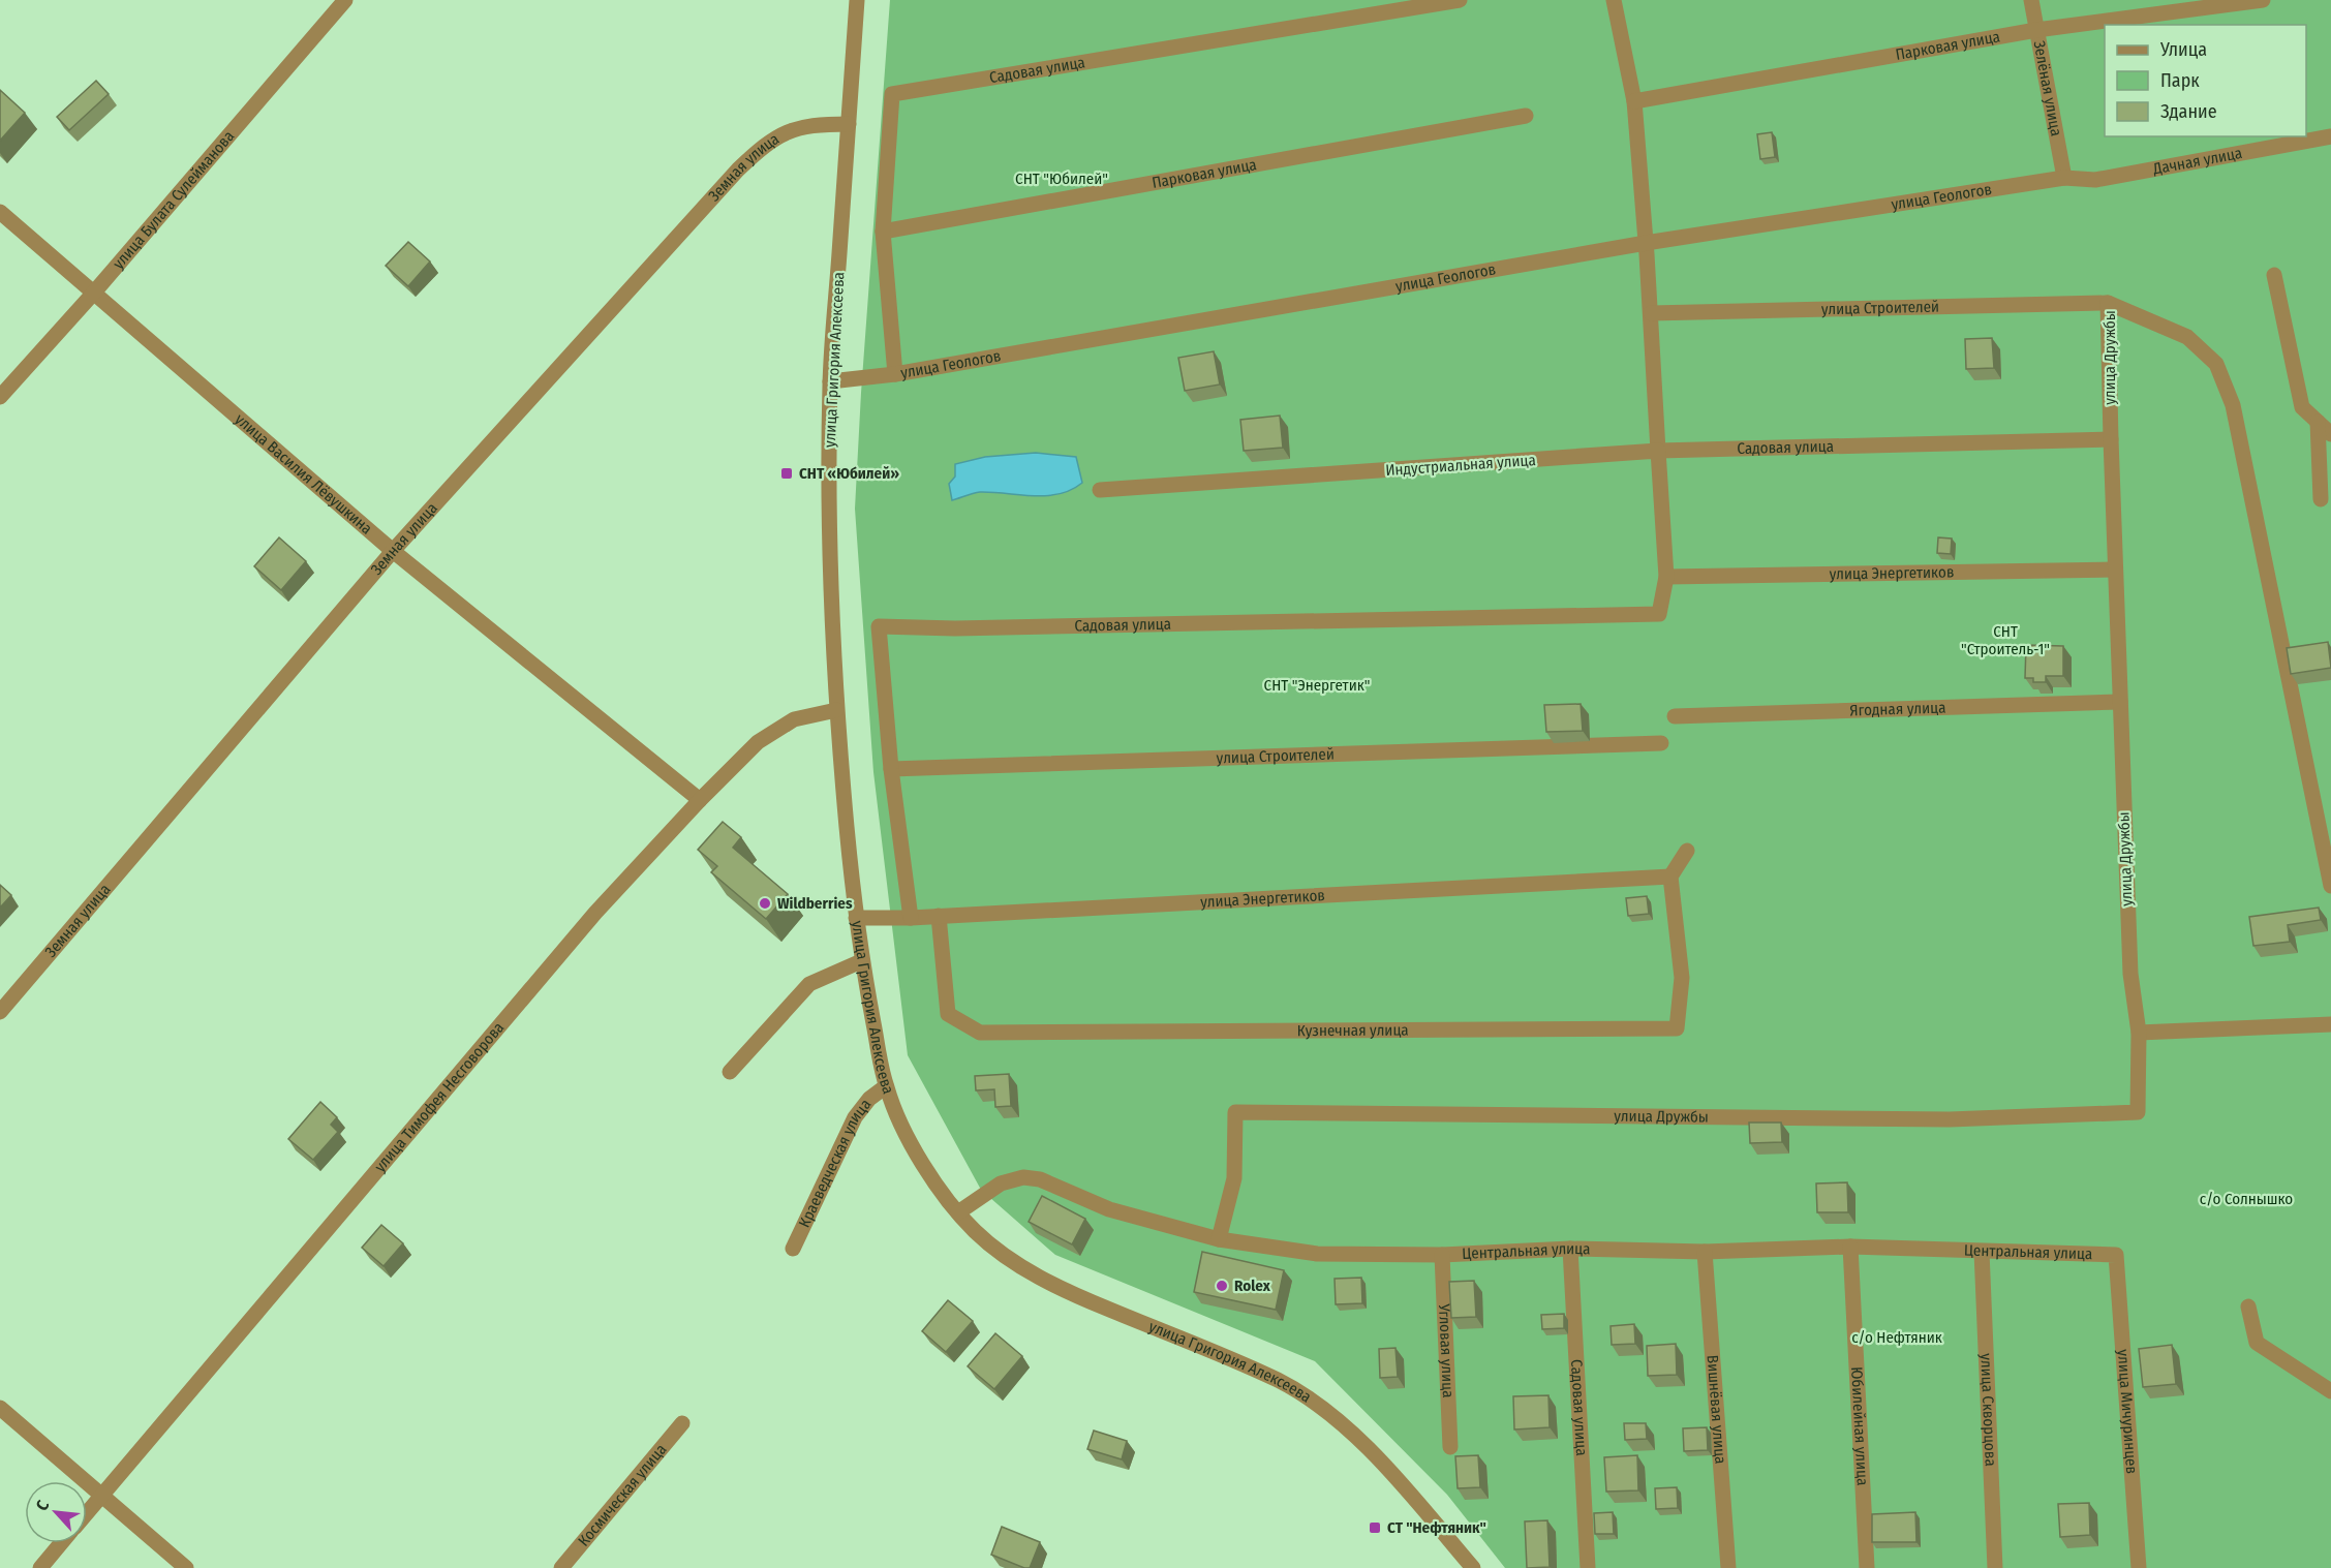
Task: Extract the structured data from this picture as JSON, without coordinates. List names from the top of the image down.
{
  "streets": {
    "street": [
      "Парковая улица",
      "Садовая улица",
      "Зелёная улица",
      "Дачная улица",
      "Земная улица",
      "улица Геологов",
      "улица Булата Сулейманова",
      "улица Строителей",
      "улица Дружбы",
      "улица Григория Алексеева",
      "Индустриальная улица",
      "улица Василия Лёвушкина",
      "улица Энергетиков",
      "Ягодная улица",
      "Кузнечная улица",
      "улица Тимофея Несговорова",
      "Краеведческая улица",
      "Центральная улица",
      "Угловая улица",
      "Вишнёвая улица",
      "улица Скворцова",
      "улица Мичуринцев",
      "Юбилейная улица",
      "Космическая улица"
    ]
  },
  "crossings": [
    ["Парковая улица", "Садовая улица"],
    ["Парковая улица", "Зелёная улица"],
    ["Садовая улица", "улица Геологов"],
    ["Садовая улица", "улица Строителей"],
    ["Садовая улица", "улица Дружбы"],
    ["Садовая улица", "Индустриальная улица"],
    ["Садовая улица", "улица Энергетиков"],
    ["Садовая улица", "Центральная улица"],
    ["Зелёная улица", "Дачная улица"],
    ["Зелёная улица", "улица Геологов"],
    ["Дачная улица", "улица Геологов"],
    ["Земная улица", "улица Григория Алексеева"],
    ["Земная улица", "улица Василия Лёвушкина"],
    ["улица Геологов", "улица Григория Алексеева"],
    ["улица Булата Сулейманова", "улица Василия Лёвушкина"],
    ["улица Строителей", "улица Дружбы"],
    ["улица Дружбы", "улица Энергетиков"],
    ["улица Дружбы", "Ягодная улица"],
    ["улица Дружбы", "Центральная улица"],
    ["улица Григория Алексеева", "улица Энергетиков"],
    ["улица Григория Алексеева", "улица Тимофея Несговорова"],
    ["улица Григория Алексеева", "Краеведческая улица"],
    ["улица Григория Алексеева", "Центральная улица"],
    ["улица Василия Лёвушкина", "улица Тимофея Несговорова"],
    ["улица Энергетиков", "Кузнечная улица"],
    ["Центральная улица", "Угловая улица"],
    ["Центральная улица", "Вишнёвая улица"],
    ["Центральная улица", "улица Скворцова"],
    ["Центральная улица", "улица Мичуринцев"],
    ["Центральная улица", "Юбилейная улица"]
  ],
  "parks": [
    "СНТ \"Юбилей\"",
    "СНТ \"Строитель-1\"",
    "СНТ \"Энергетик\"",
    "с/о Солнышко",
    "с/о Нефтяник"
  ],
  "places": {
    "transit": ["СНТ «Юбилей»", "СТ \"Нефтяник\""],
    "other": ["Wildberries", "Rolex"]
  },
  "legend": ["Улица", "Парк", "Здание"],
  "north": "top left"
}
